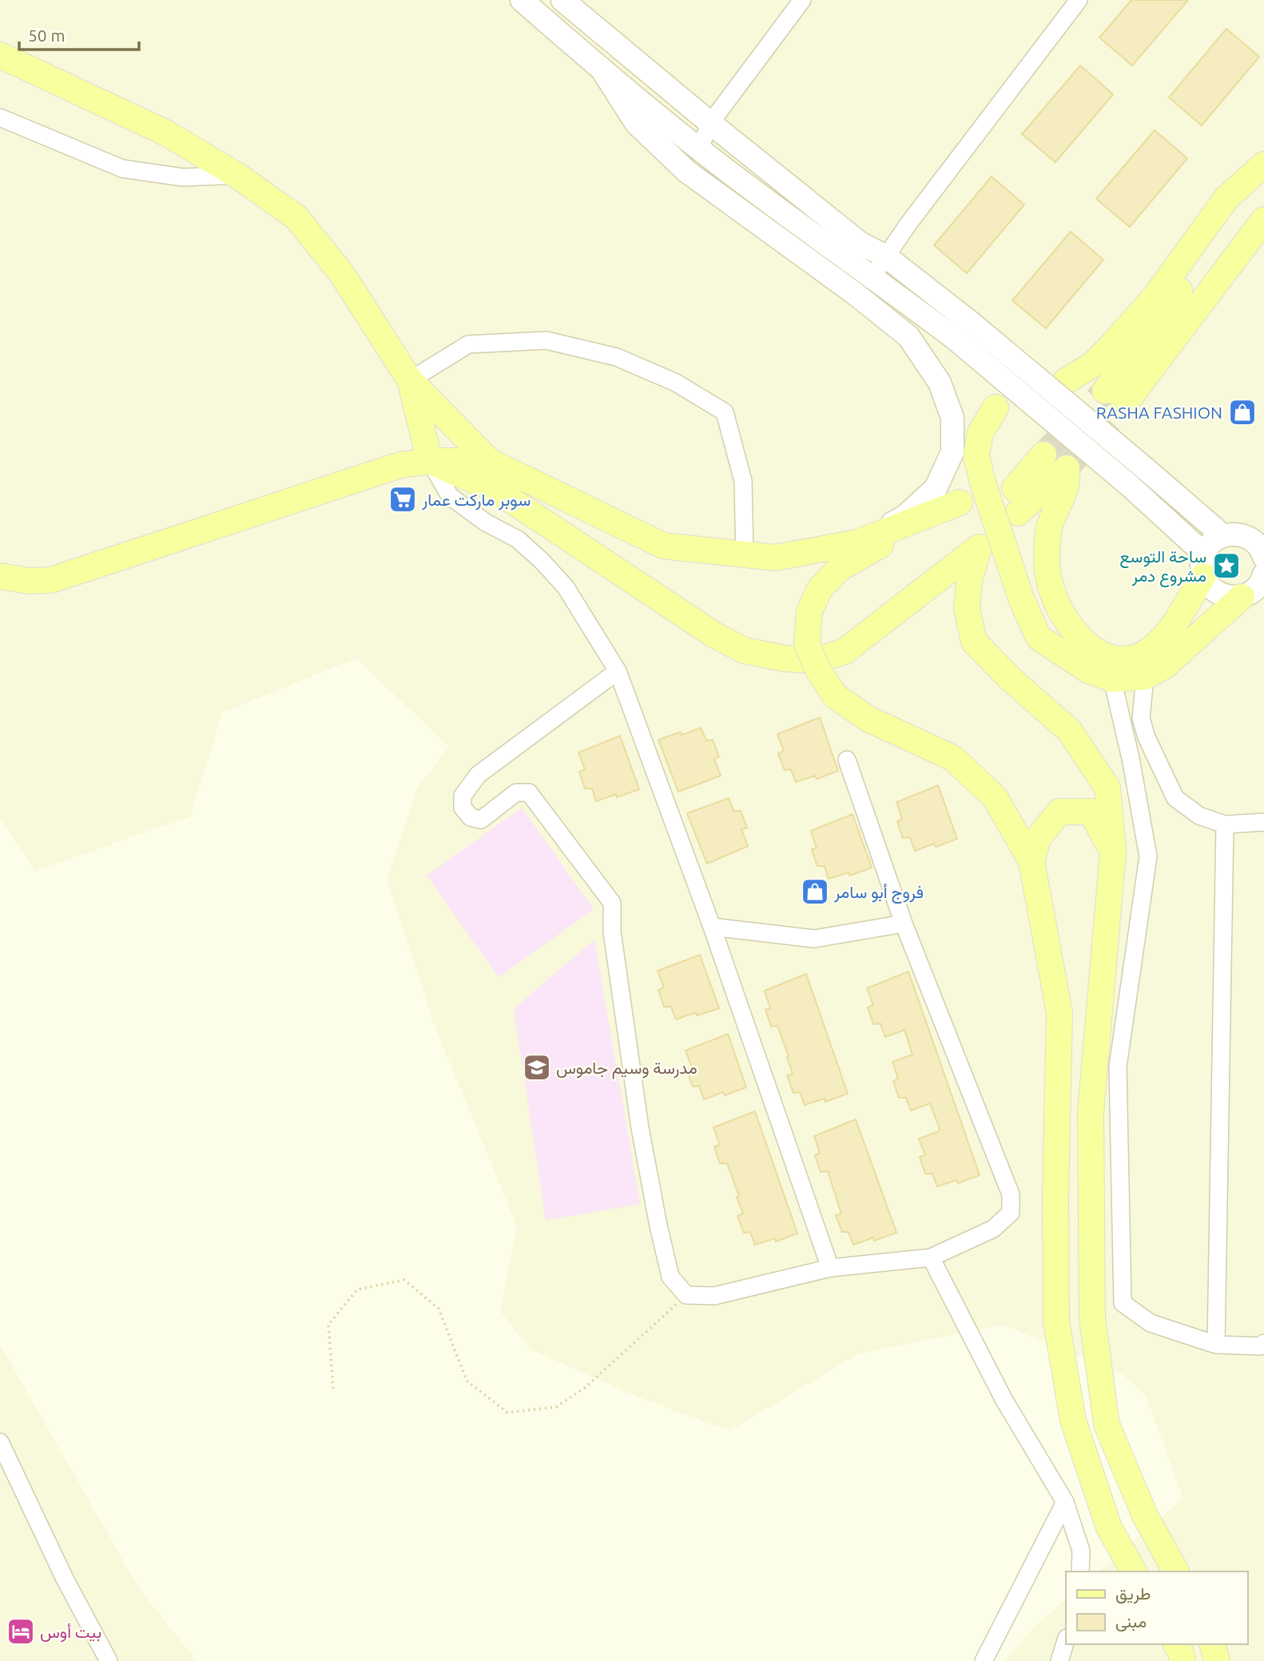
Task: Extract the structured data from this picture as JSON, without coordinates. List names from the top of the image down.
{
  "places": {
    "shop": ["RASHA FASHION", "فروج أبو سامر"],
    "supermarket": ["سوبر ماركت عمار"],
    "place": ["ساحة التوسع مشروع دمر"],
    "school or university": ["مدرسة وسيم جاموس"],
    "hotel": ["بيت أوس"]
  },
  "legend": ["طريق", "مبنى"],
  "scale_bar": "50 m"
}
